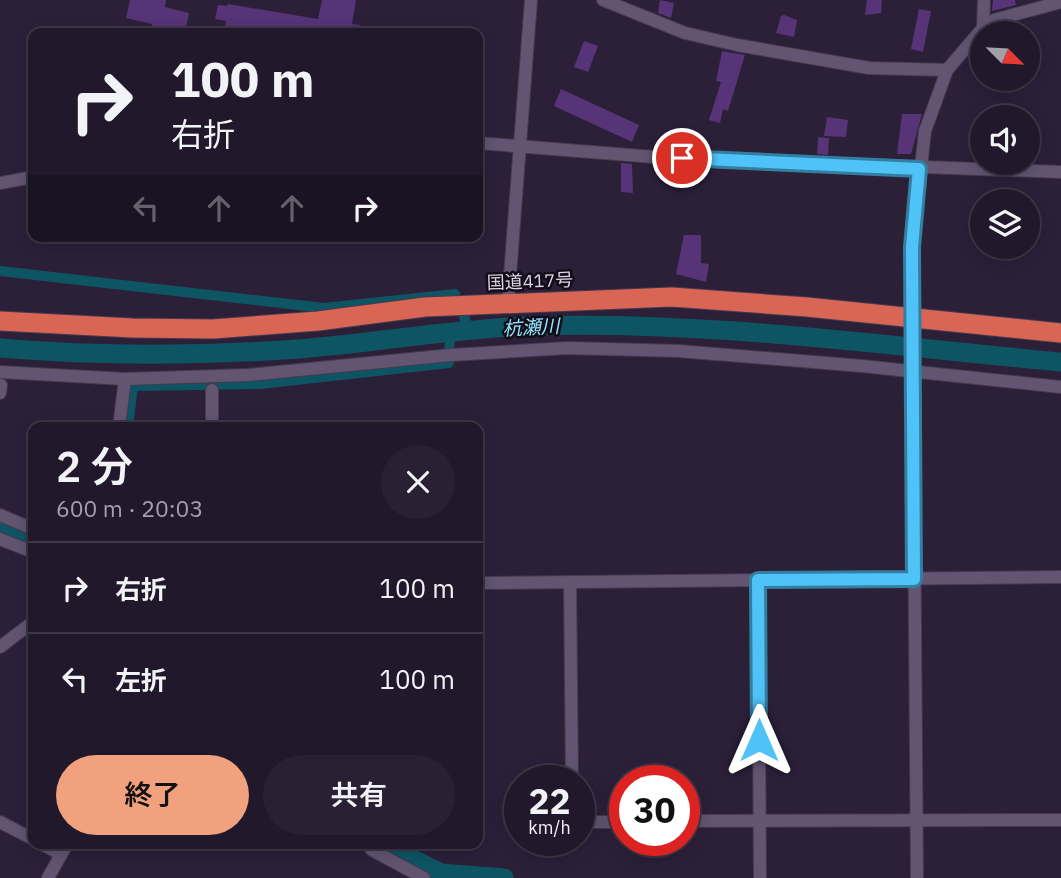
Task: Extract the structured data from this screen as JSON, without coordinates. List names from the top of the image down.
{
  "streets": {
    "highway": ["国道417号"]
  },
  "water": ["杭瀬川"],
  "north": "bottom right",
  "page": {
    "turn": ["100 m", "右折"],
    "heading": ["2 分", "600 m · 20:03"],
    "list": [
      {
        "name": "右折",
        "value": "100 m"
      },
      {
        "name": "左折",
        "value": "100 m"
      }
    ],
    "buttons": ["終了", "共有"],
    "speed": "22 km/h",
    "limit": "30"
  }
}
